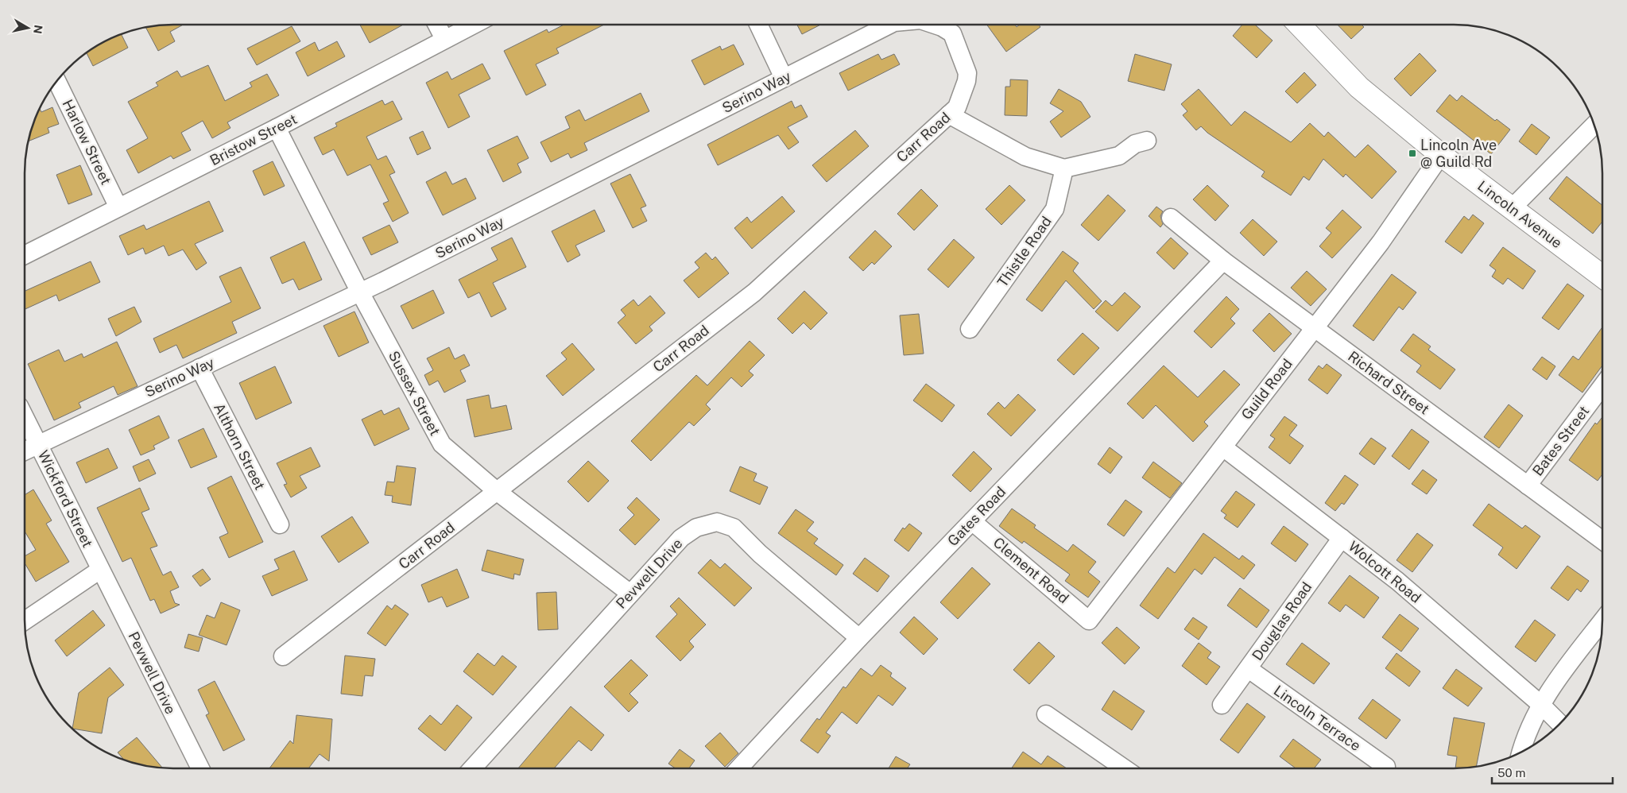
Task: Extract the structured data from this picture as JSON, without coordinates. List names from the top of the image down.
{
  "streets": {
    "main road": ["Lincoln Avenue"],
    "street": [
      "Serino Way",
      "Carr Road",
      "Bristow Street",
      "Harlow Street",
      "Thistle Road",
      "Richard Street",
      "Guild Road",
      "Sussex Street",
      "Bates Street",
      "Althorn Street",
      "Wickford Street",
      "Gates Road",
      "Clement Road",
      "Wolcott Road",
      "Pevwell Drive",
      "Douglas Road",
      "Lincoln Terrace"
    ]
  },
  "crossings": [
    ["Serino Way", "Sussex Street"],
    ["Serino Way", "Althorn Street"],
    ["Serino Way", "Wickford Street"],
    ["Carr Road", "Sussex Street"],
    ["Bristow Street", "Harlow Street"],
    ["Bristow Street", "Sussex Street"],
    ["Lincoln Avenue", "Guild Road"],
    ["Richard Street", "Guild Road"],
    ["Richard Street", "Bates Street"],
    ["Richard Street", "Gates Road"],
    ["Guild Road", "Clement Road"],
    ["Guild Road", "Wolcott Road"],
    ["Sussex Street", "Pevwell Drive"],
    ["Wickford Street", "Pevwell Drive"],
    ["Gates Road", "Clement Road"],
    ["Gates Road", "Pevwell Drive"],
    ["Wolcott Road", "Douglas Road"],
    ["Douglas Road", "Lincoln Terrace"]
  ],
  "places": {
    "transit": ["Lincoln Ave @ Guild Rd"]
  },
  "scale_bar": "50 m",
  "north": "right"
}
